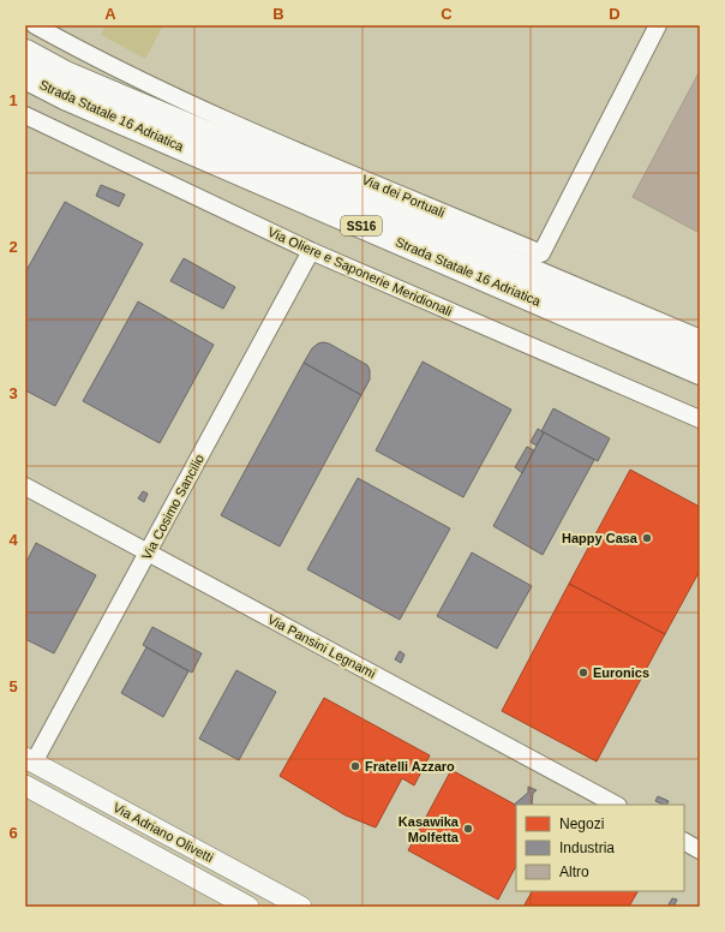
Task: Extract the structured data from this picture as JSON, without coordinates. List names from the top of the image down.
{
  "streets": {
    "highway": ["Strada Statale 16 Adriatica", "SS16"],
    "street": [
      "Via dei Portuali",
      "Via Oliere e Saponerie Meridionali",
      "Via Cosimo Sancilio",
      "Via Pansini Legnami",
      "Via Adriano Olivetti"
    ]
  },
  "crossings": [
    ["Via Oliere e Saponerie Meridionali", "Via Cosimo Sancilio"],
    ["Via Cosimo Sancilio", "Via Pansini Legnami"],
    ["Via Cosimo Sancilio", "Via Adriano Olivetti"]
  ],
  "places": [
    "Happy Casa",
    "Euronics",
    "Fratelli Azzaro",
    "Kasawika Molfetta"
  ],
  "legend": ["Negozi", "Industria", "Altro"],
  "grid": {
    "columns": [
      "A",
      "B",
      "C",
      "D"
    ],
    "rows": [
      "1",
      "2",
      "3",
      "4",
      "5",
      "6"
    ]
  }
}
